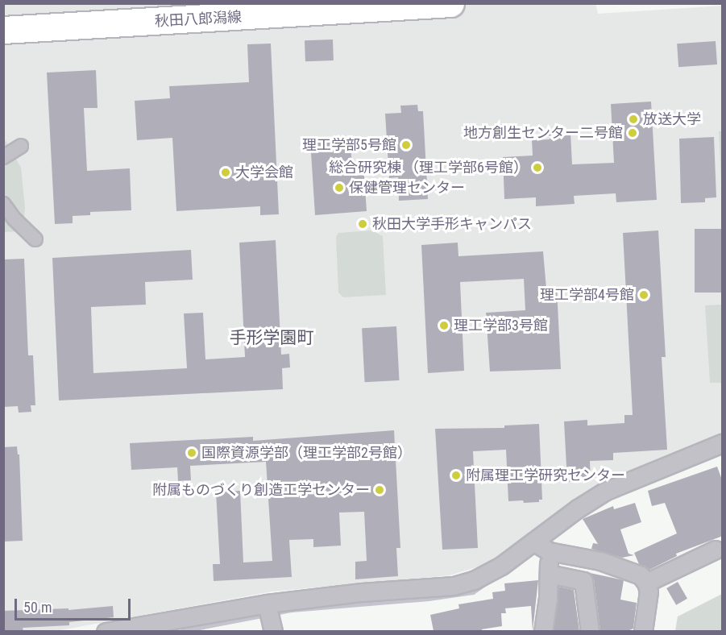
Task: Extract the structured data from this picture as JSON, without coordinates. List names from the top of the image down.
{
  "streets": {
    "main road": ["秋田八郎潟線"]
  },
  "districts": ["手形学園町"],
  "places": [
    "放送大学",
    "地方創生センター二号館",
    "理工学部5号館",
    "総合研究棟 （理工学部6号館）",
    "大学会館",
    "保健管理センター",
    "秋田大学手形キャンパス",
    "理工学部4号館",
    "理工学部3号館",
    "国際資源学部（理工学部2号館）",
    "附属理工学研究センター",
    "附属ものづくり創造工学センター"
  ],
  "scale_bar": "50 m"
}
